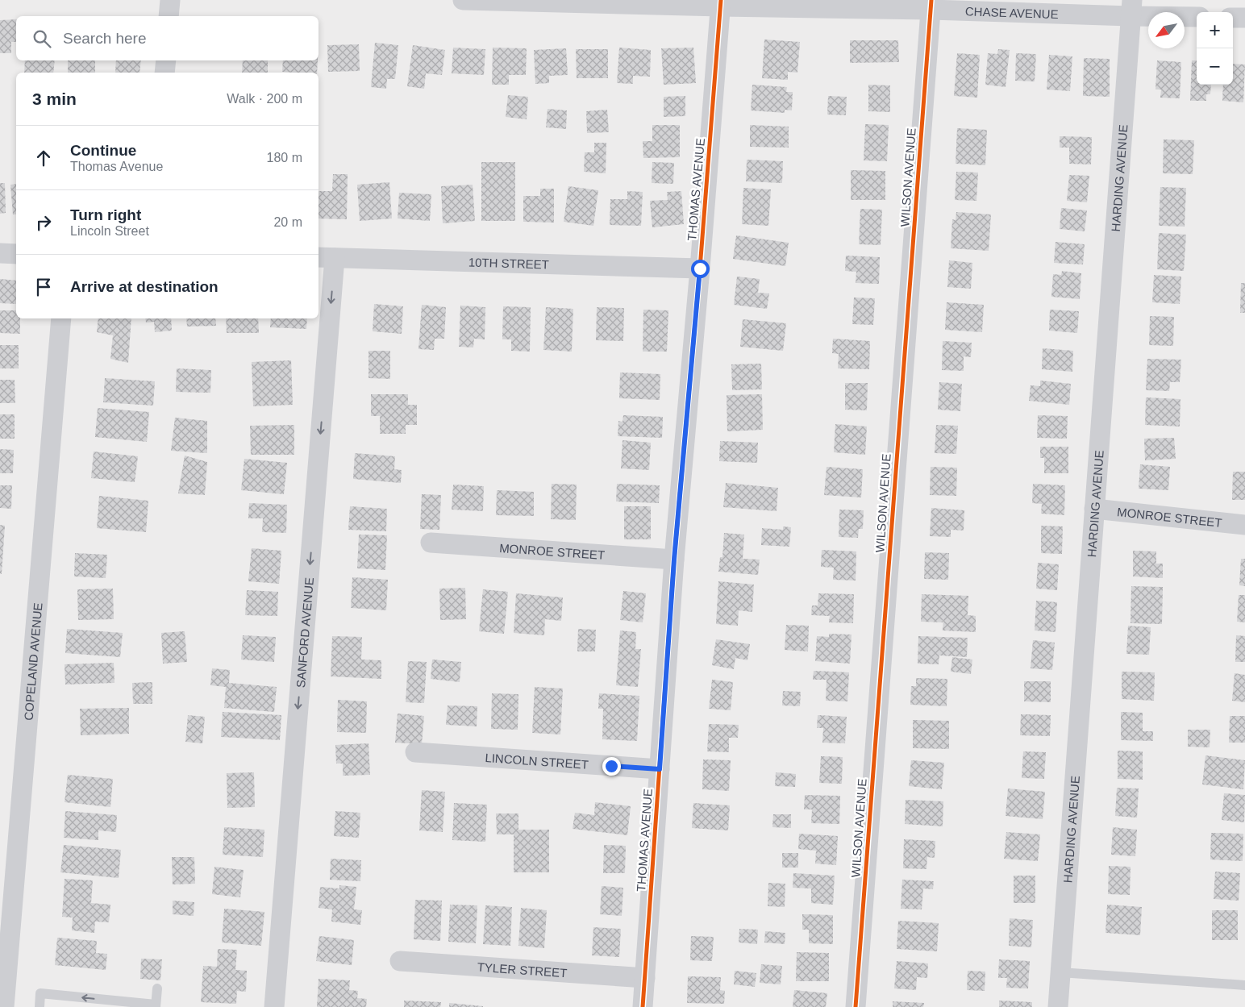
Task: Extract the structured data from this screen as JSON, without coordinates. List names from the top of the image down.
{
  "streets": {
    "street": [
      "CHASE AVENUE",
      "WILSON AVENUE",
      "HARDING AVENUE",
      "THOMAS AVENUE",
      "10TH STREET",
      "MONROE STREET",
      "SANFORD AVENUE",
      "COPELAND AVENUE",
      "LINCOLN STREET",
      "TYLER STREET"
    ]
  },
  "crossings": [
    ["CHASE AVENUE", "WILSON AVENUE"],
    ["CHASE AVENUE", "HARDING AVENUE"],
    ["CHASE AVENUE", "THOMAS AVENUE"],
    ["HARDING AVENUE", "MONROE STREET"],
    ["THOMAS AVENUE", "10TH STREET"],
    ["THOMAS AVENUE", "MONROE STREET"],
    ["THOMAS AVENUE", "LINCOLN STREET"],
    ["THOMAS AVENUE", "TYLER STREET"],
    ["10TH STREET", "SANFORD AVENUE"]
  ],
  "one_way": ["SANFORD AVENUE"],
  "north": "bottom left",
  "page": {
    "map_buttons": ["+", "−"],
    "search": "Search here",
    "heading": ["3 min", "Walk · 200 m"],
    "list": [
      ["Continue", "Thomas Avenue", "180 m"],
      ["Turn right", "Lincoln Street", "20 m"],
      "Arrive at destination"
    ]
  }
}
